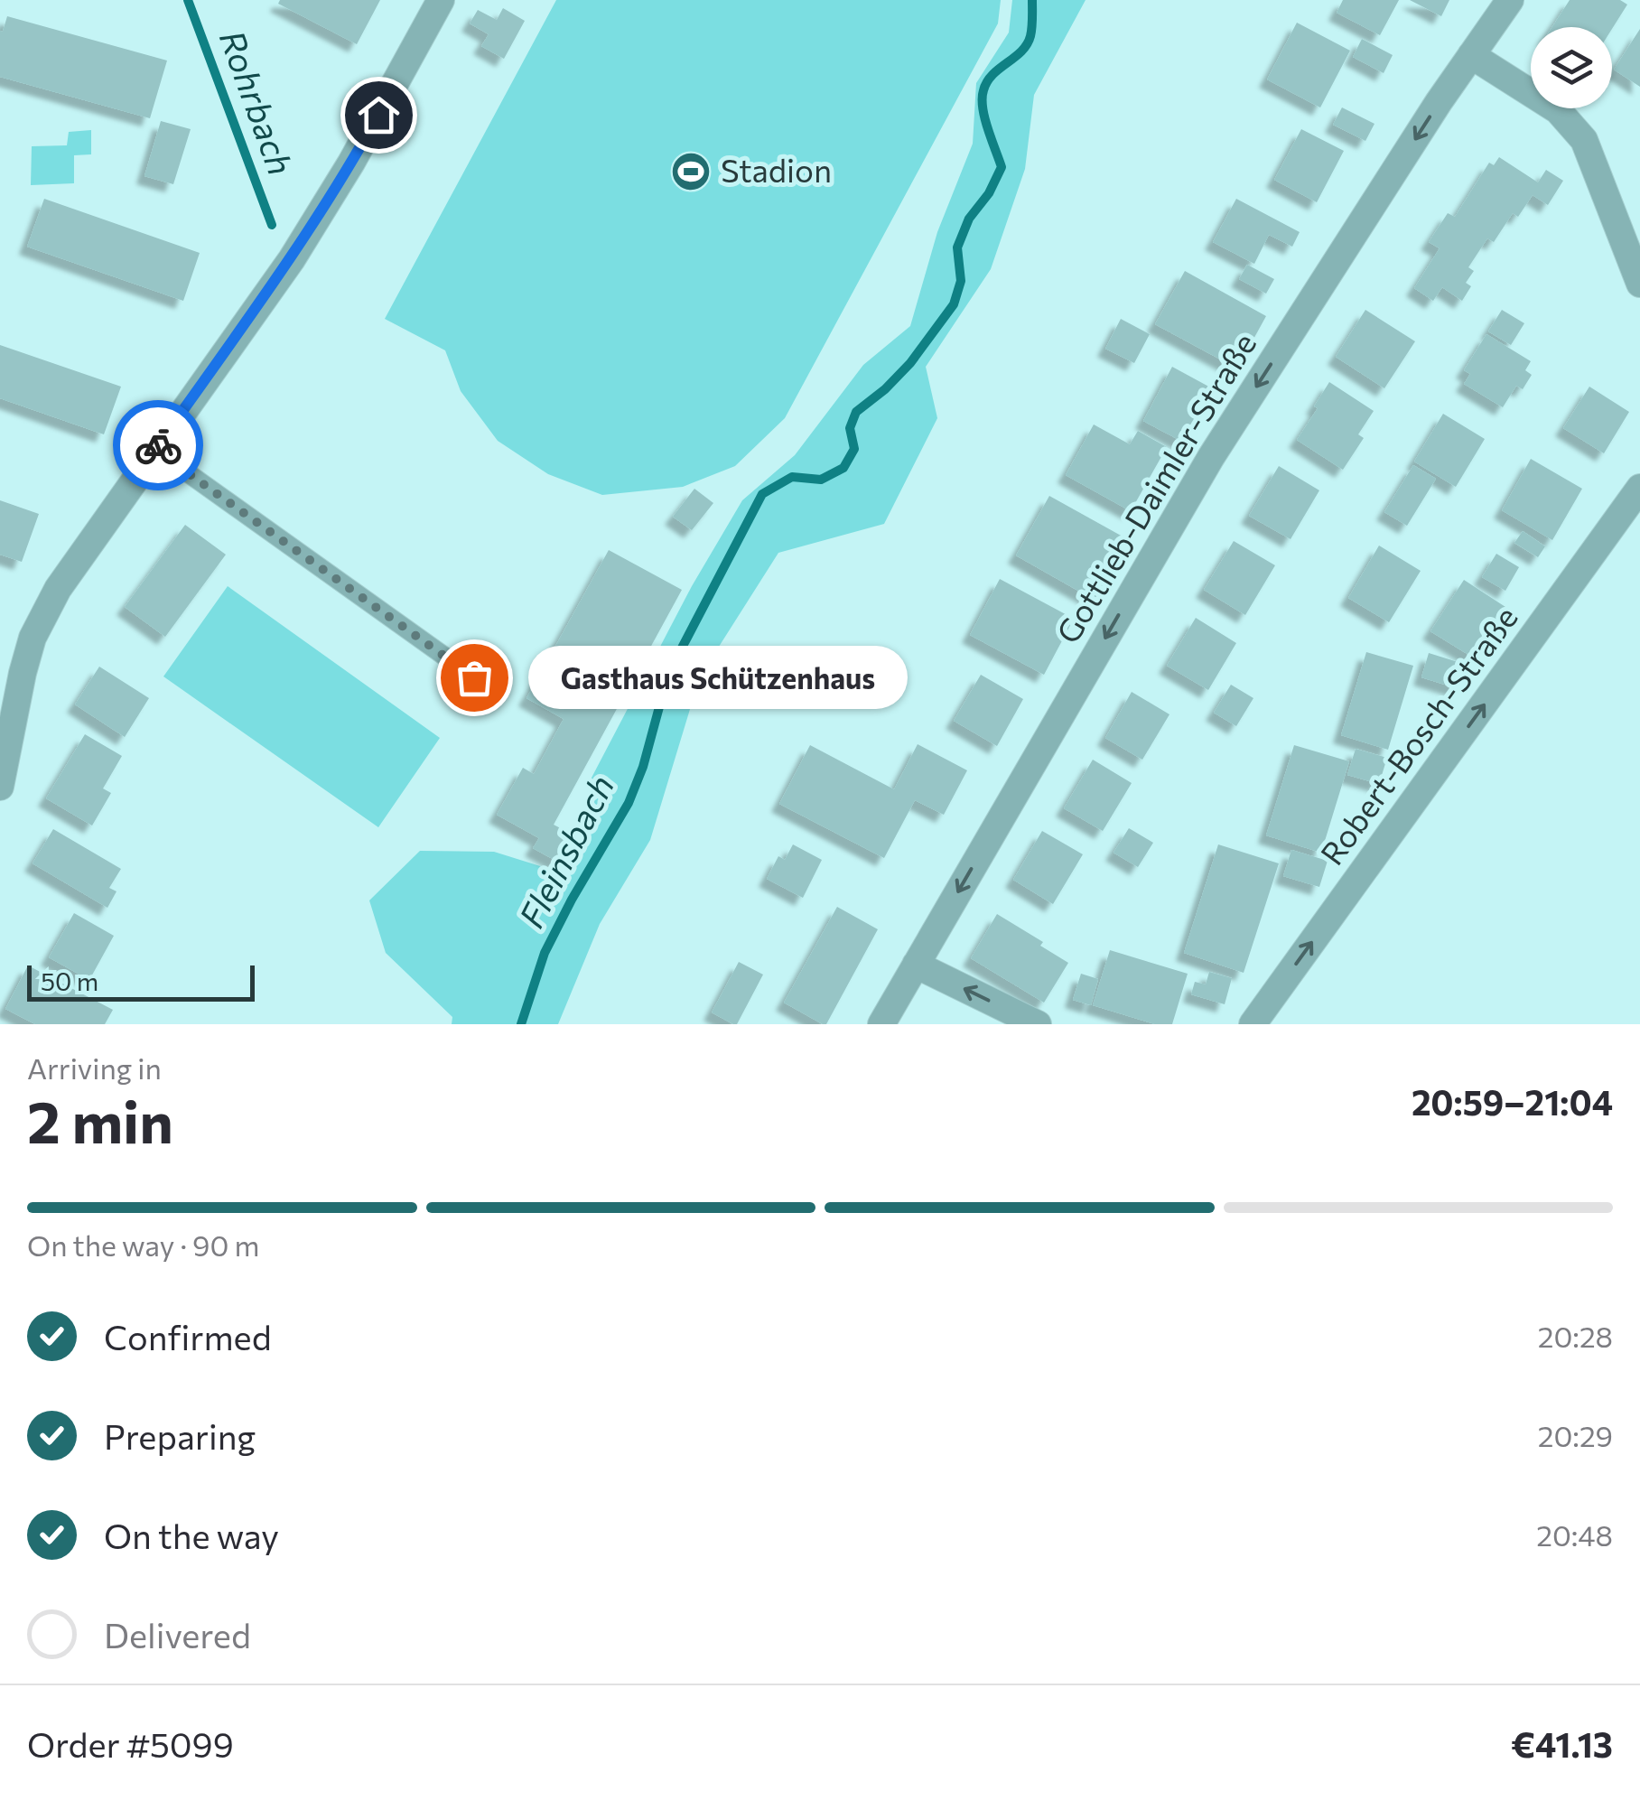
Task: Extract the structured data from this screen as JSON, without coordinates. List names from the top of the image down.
{
  "streets": {
    "street": ["Gottlieb-Daimler-Straße", "Robert-Bosch-Straße"]
  },
  "one_way": ["Gottlieb-Daimler-Straße", "Robert-Bosch-Straße"],
  "water": ["Rohrbach", "Fleinsbach"],
  "places": {
    "sports": ["Stadion"],
    "other": ["Gasthaus Schützenhaus"]
  },
  "scale_bar": "50 m",
  "page": {
    "bubble": "Gasthaus Schützenhaus",
    "scale": "50 m",
    "heading": ["2 min", "Arriving in", "20:59–21:04"],
    "panel": ["Order #5099", "€41.13"],
    "bar": "On the way · 90 m",
    "list": [
      ["Confirmed", "20:28"],
      ["Preparing", "20:29"],
      ["On the way", "20:48"],
      "Delivered"
    ]
  }
}
